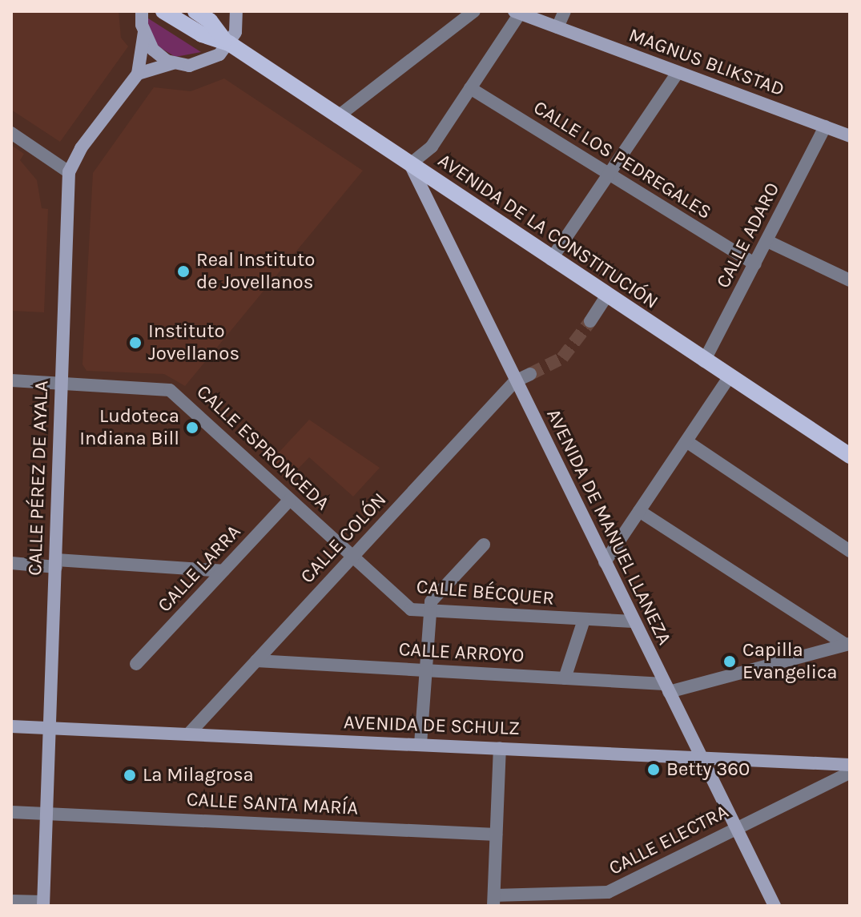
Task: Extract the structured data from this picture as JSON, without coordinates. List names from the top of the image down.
{
  "streets": {
    "main road": ["AVENIDA DE LA CONSTITUCIÓN"],
    "street": [
      "MAGNUS BLIKSTAD",
      "CALLE LOS PEDREGALES",
      "CALLE ADARO",
      "CALLE ESPRONCEDA",
      "CALLE PÉREZ DE AYALA",
      "AVENIDA DE MANUEL LLANEZA",
      "CALLE COLÓN",
      "CALLE LARRA",
      "CALLE BÉCQUER",
      "CALLE ARROYO",
      "AVENIDA DE SCHULZ",
      "CALLE SANTA MARÍA",
      "CALLE ELECTRA"
    ]
  },
  "crossings": [
    ["MAGNUS BLIKSTAD", "CALLE ADARO"],
    ["CALLE LOS PEDREGALES", "CALLE ADARO"],
    ["AVENIDA DE LA CONSTITUCIÓN", "CALLE ADARO"],
    ["AVENIDA DE LA CONSTITUCIÓN", "AVENIDA DE MANUEL LLANEZA"],
    ["CALLE ESPRONCEDA", "CALLE PÉREZ DE AYALA"],
    ["CALLE ESPRONCEDA", "CALLE COLÓN"],
    ["CALLE ESPRONCEDA", "CALLE LARRA"],
    ["CALLE ESPRONCEDA", "CALLE BÉCQUER"],
    ["CALLE PÉREZ DE AYALA", "AVENIDA DE SCHULZ"],
    ["CALLE PÉREZ DE AYALA", "CALLE SANTA MARÍA"],
    ["AVENIDA DE MANUEL LLANEZA", "CALLE COLÓN"],
    ["AVENIDA DE MANUEL LLANEZA", "CALLE BÉCQUER"],
    ["AVENIDA DE MANUEL LLANEZA", "CALLE ARROYO"],
    ["AVENIDA DE MANUEL LLANEZA", "AVENIDA DE SCHULZ"],
    ["AVENIDA DE MANUEL LLANEZA", "CALLE ELECTRA"],
    ["CALLE COLÓN", "CALLE BÉCQUER"],
    ["CALLE COLÓN", "CALLE ARROYO"],
    ["CALLE COLÓN", "AVENIDA DE SCHULZ"]
  ],
  "places": [
    "Real Instituto de Jovellanos",
    "Instituto Jovellanos",
    "Ludoteca Indiana Bill",
    "Capilla Evangelica",
    "Betty 360",
    "La Milagrosa"
  ]
}
